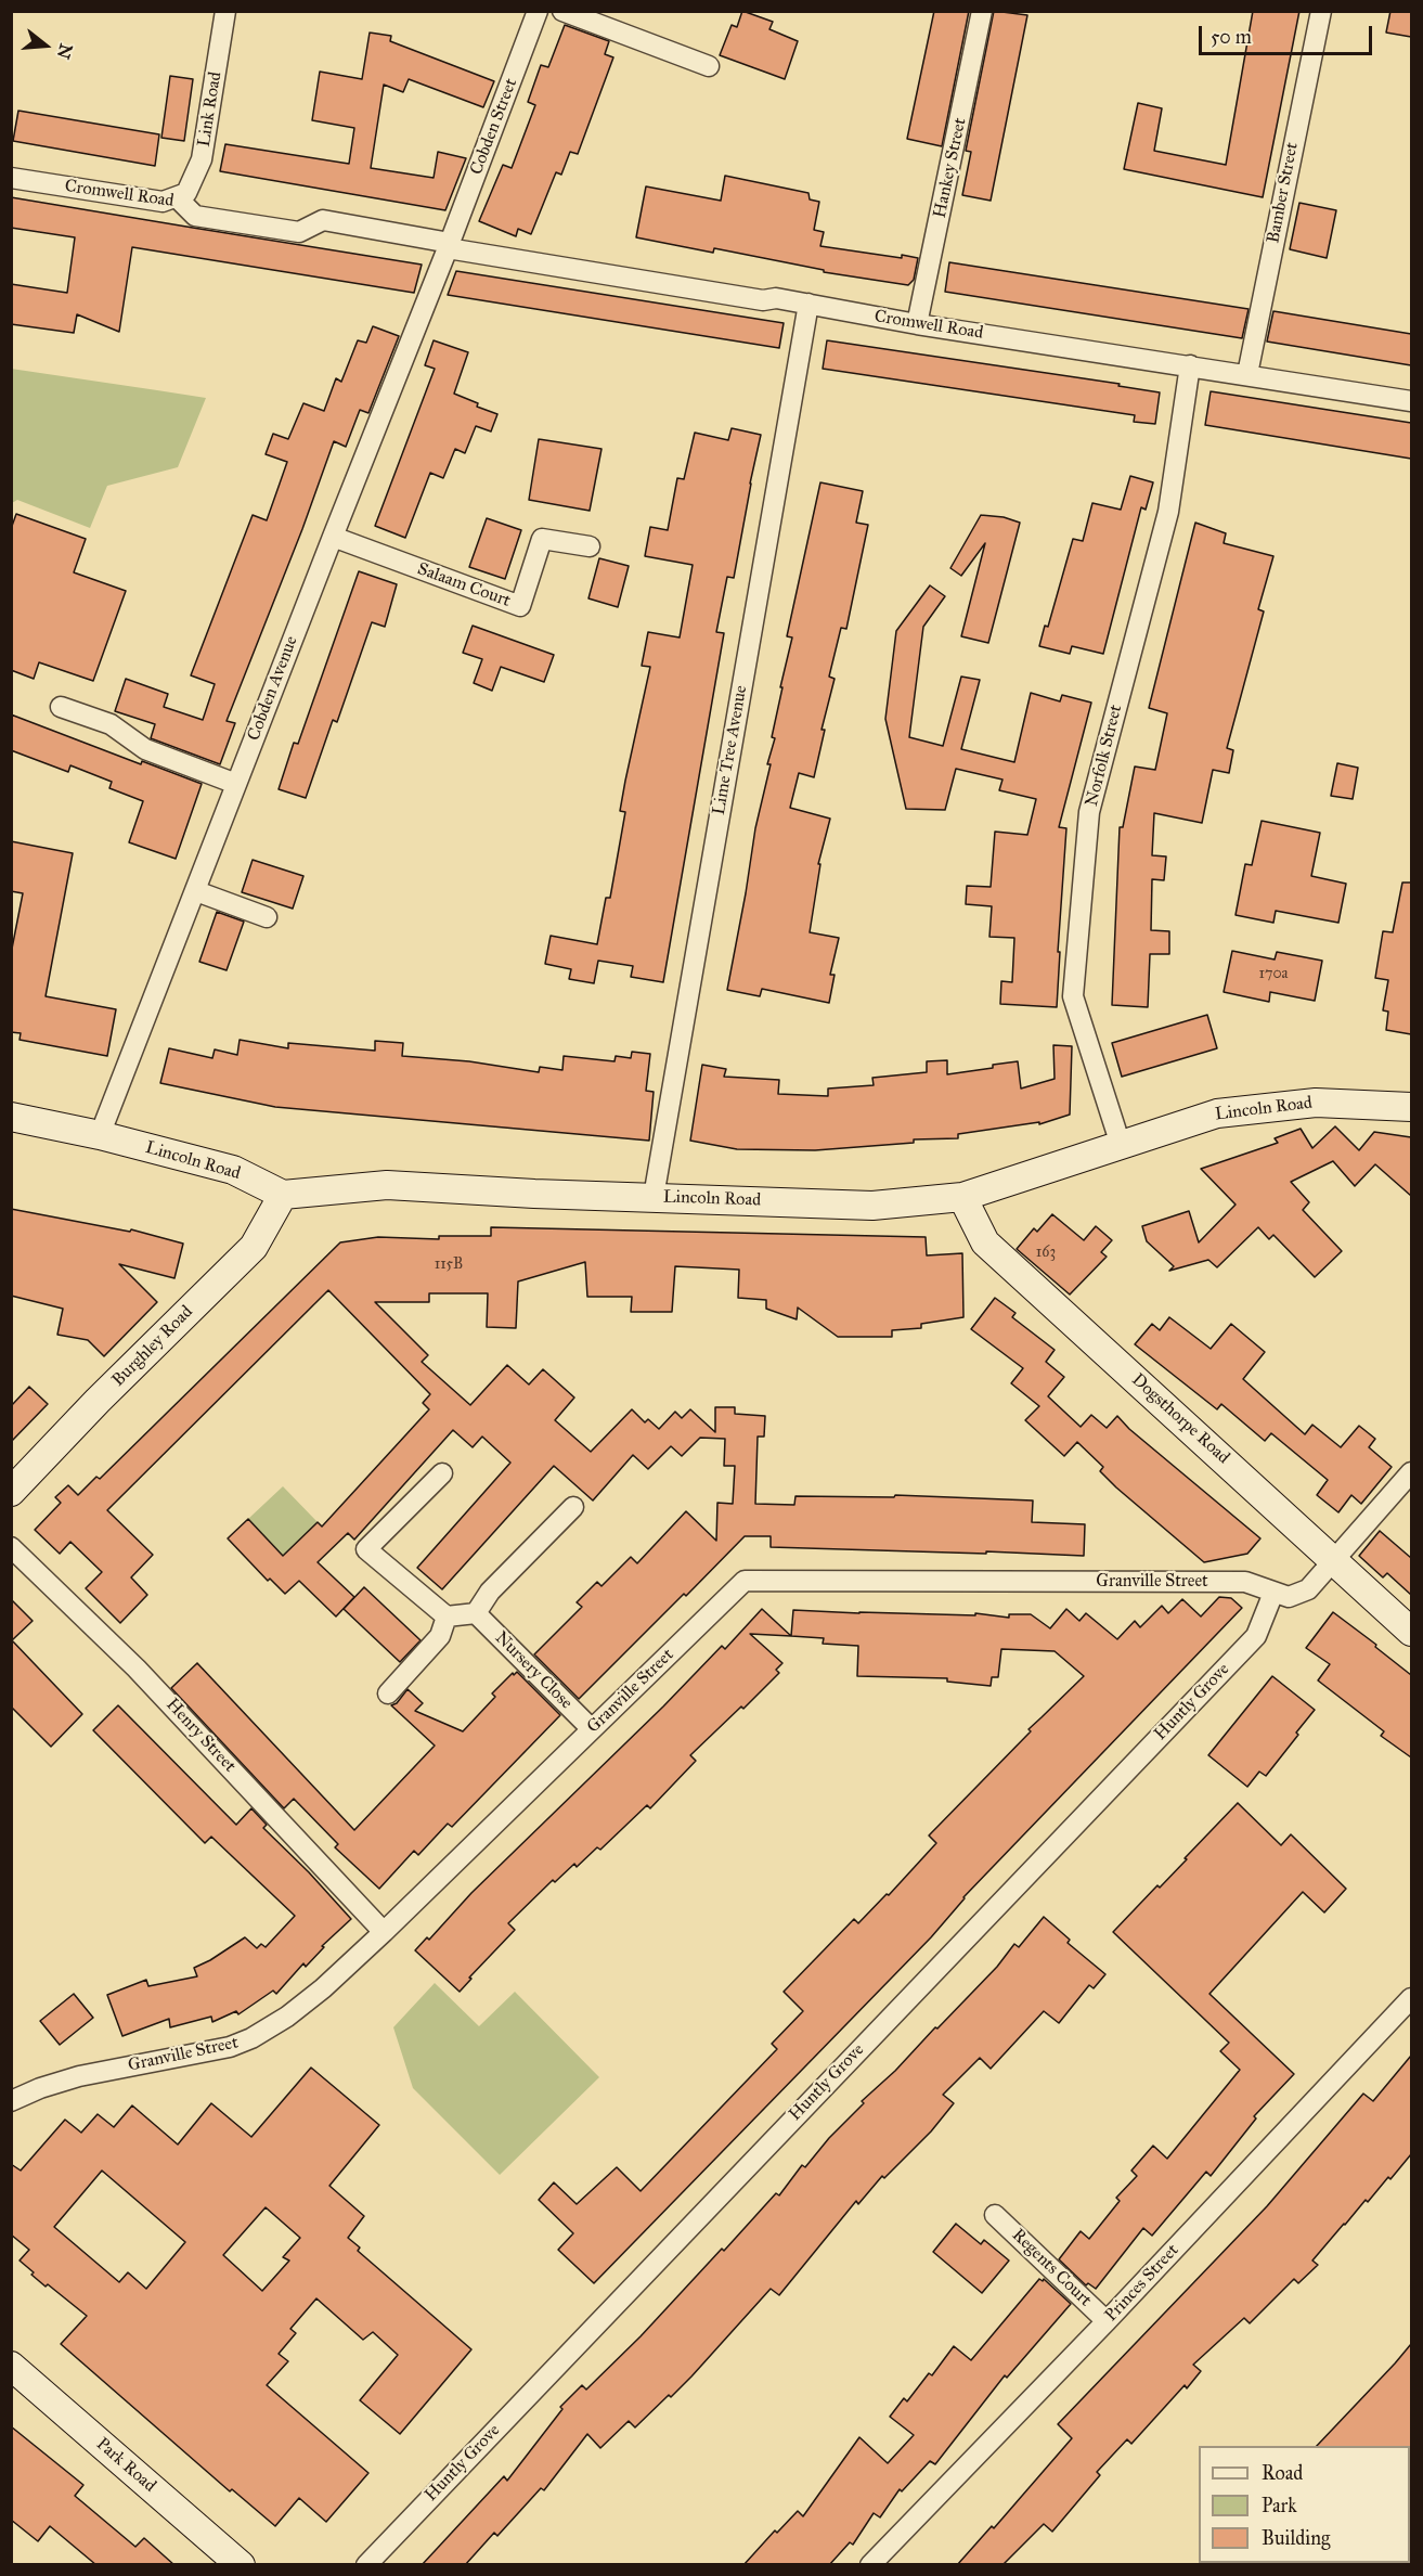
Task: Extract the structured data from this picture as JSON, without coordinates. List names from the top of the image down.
{
  "streets": {
    "street": [
      "Link Road",
      "Cobden Street",
      "Hankey Street",
      "Bamber Street",
      "Cromwell Road",
      "Salaam Court",
      "Cobden Avenue",
      "Lime Tree Avenue",
      "Norfolk Street",
      "Lincoln Road",
      "Burghley Road",
      "Dogsthorpe Road",
      "Granville Street",
      "Nursery Close",
      "Huntly Grove",
      "Henry Street",
      "Regents Court",
      "Princes Street",
      "Park Road"
    ]
  },
  "crossings": [
    ["Link Road", "Cromwell Road"],
    ["Cobden Street", "Cromwell Road"],
    ["Cobden Street", "Cobden Avenue"],
    ["Hankey Street", "Cromwell Road"],
    ["Bamber Street", "Cromwell Road"],
    ["Cromwell Road", "Cobden Avenue"],
    ["Cromwell Road", "Lime Tree Avenue"],
    ["Cromwell Road", "Norfolk Street"],
    ["Salaam Court", "Cobden Avenue"],
    ["Cobden Avenue", "Lincoln Road"],
    ["Lime Tree Avenue", "Lincoln Road"],
    ["Norfolk Street", "Lincoln Road"],
    ["Lincoln Road", "Burghley Road"],
    ["Lincoln Road", "Dogsthorpe Road"],
    ["Dogsthorpe Road", "Granville Street"],
    ["Granville Street", "Nursery Close"],
    ["Granville Street", "Huntly Grove"],
    ["Granville Street", "Henry Street"],
    ["Regents Court", "Princes Street"]
  ],
  "house_numbers": ["170a", "163", "115B"],
  "legend": ["Road", "Park", "Building"],
  "scale_bar": "50 m",
  "north": "right"
}
